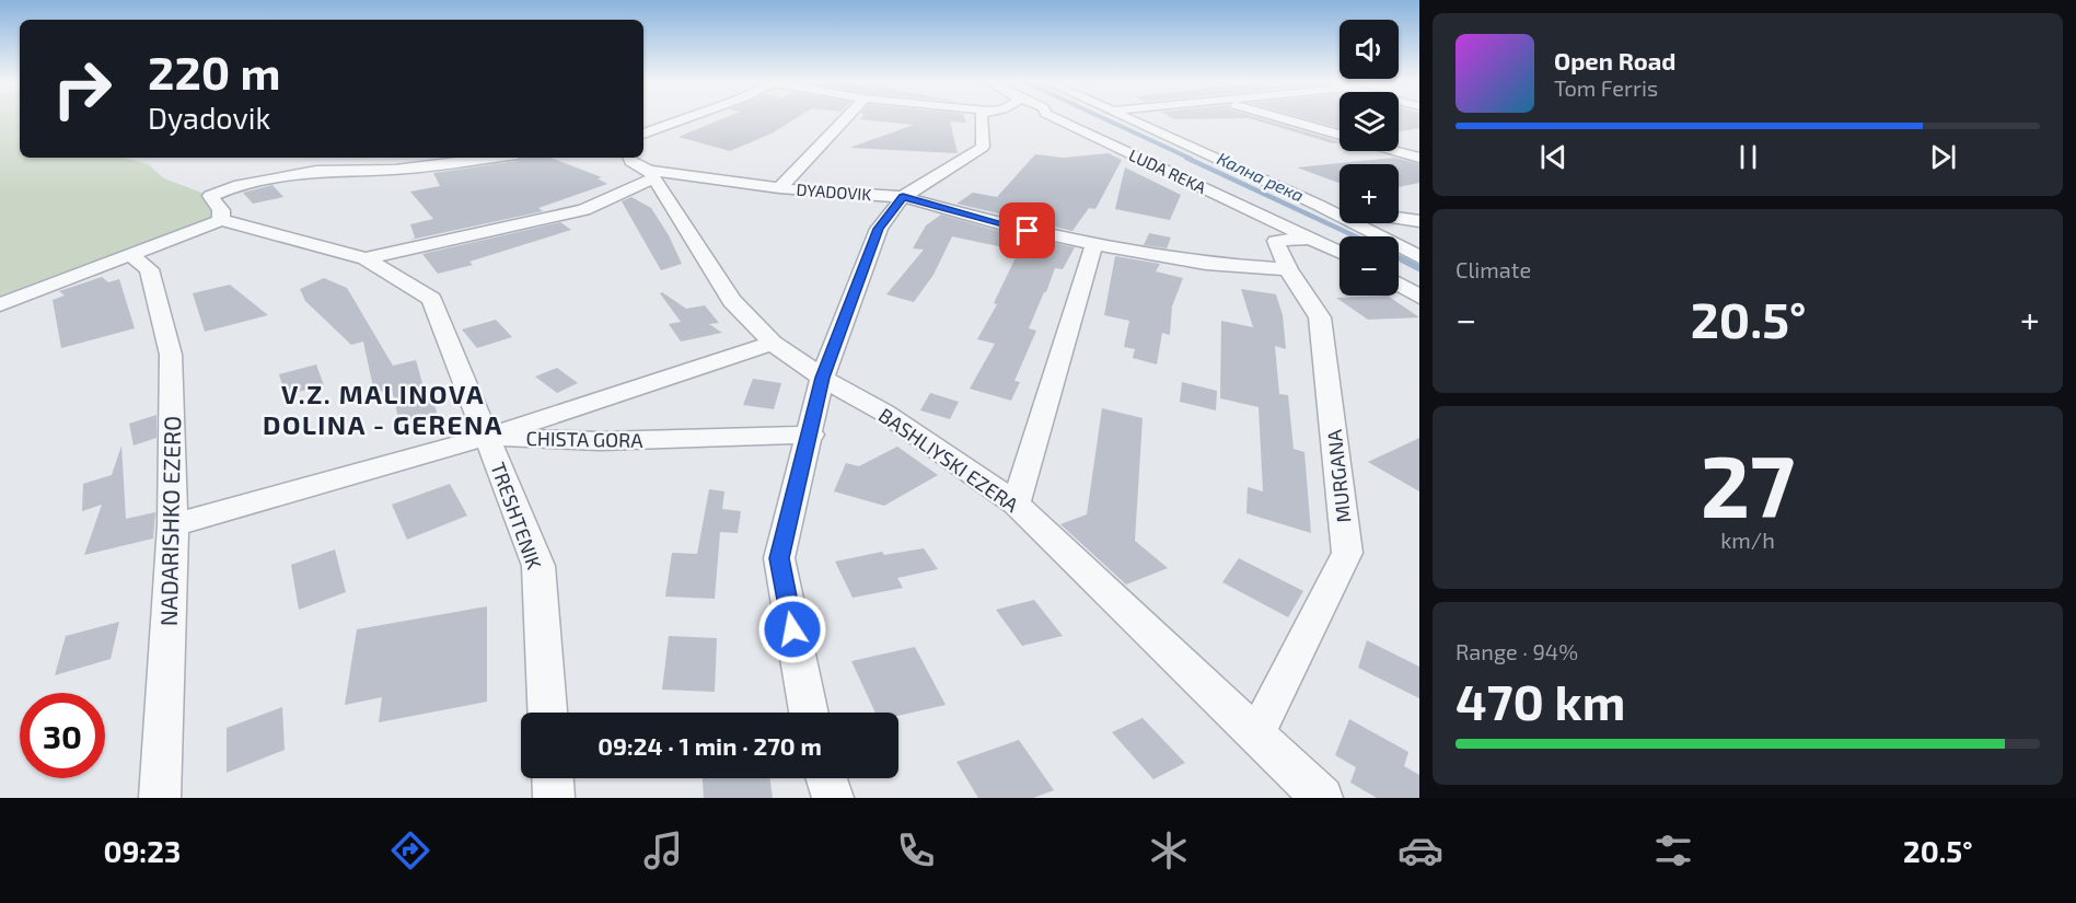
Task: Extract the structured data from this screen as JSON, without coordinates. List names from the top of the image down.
{
  "streets": {
    "street": [
      "LUDA REKA",
      "DYADOVIK",
      "CHISTA GORA",
      "BASHLIYSKI EZERA",
      "MURGANA",
      "TRESHTENIK",
      "NADARISHKO EZERO"
    ]
  },
  "crossings": [
    ["LUDA REKA", "MURGANA"],
    ["DYADOVIK", "BASHLIYSKI EZERA"],
    ["DYADOVIK", "MURGANA"],
    ["CHISTA GORA", "TRESHTENIK"],
    ["CHISTA GORA", "NADARISHKO EZERO"],
    ["BASHLIYSKI EZERA", "MURGANA"]
  ],
  "districts": ["V.Z. MALINOVA DOLINA - GERENA"],
  "water": ["Кална река"],
  "page": {
    "map_buttons": ["+", "−"],
    "turn": ["220 m", "Dyadovik"],
    "song": ["Open Road", "Tom Ferris"],
    "tile": [
      "Climate",
      ["27", "km/h"],
      ["Range · 94%", "470 km"]
    ],
    "heat": ["−", "20.5°", "+"],
    "limit": "30",
    "trip": "09:24 · 1 min · 270 m",
    "tabs": ["09:23", "20.5°"]
  }
}
